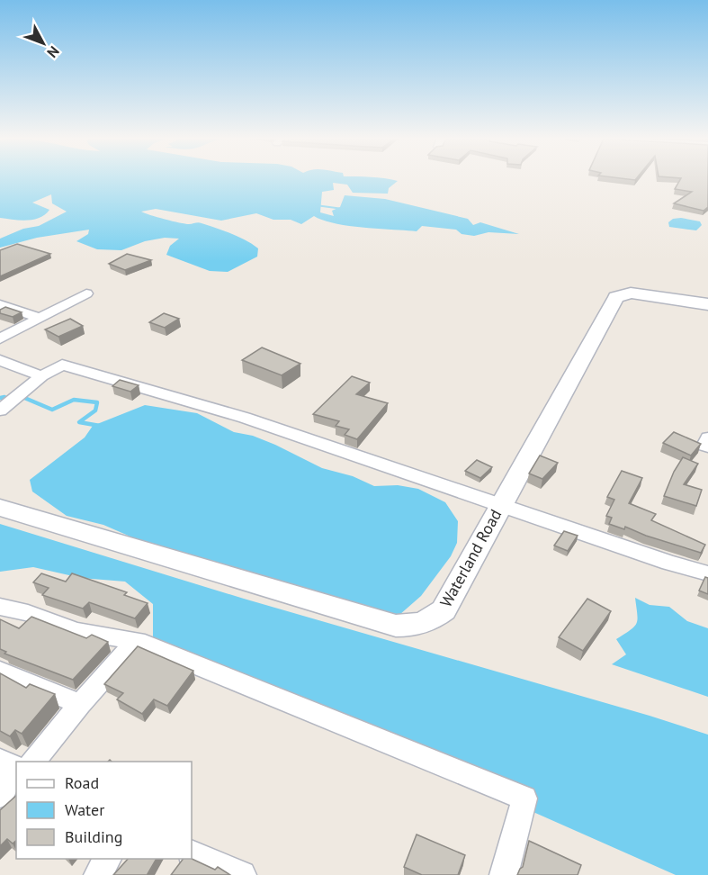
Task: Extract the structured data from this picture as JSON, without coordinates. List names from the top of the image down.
{
  "streets": {
    "main road": ["Waterland Road"]
  },
  "legend": ["Road", "Water", "Building"],
  "north": "bottom right"
}
